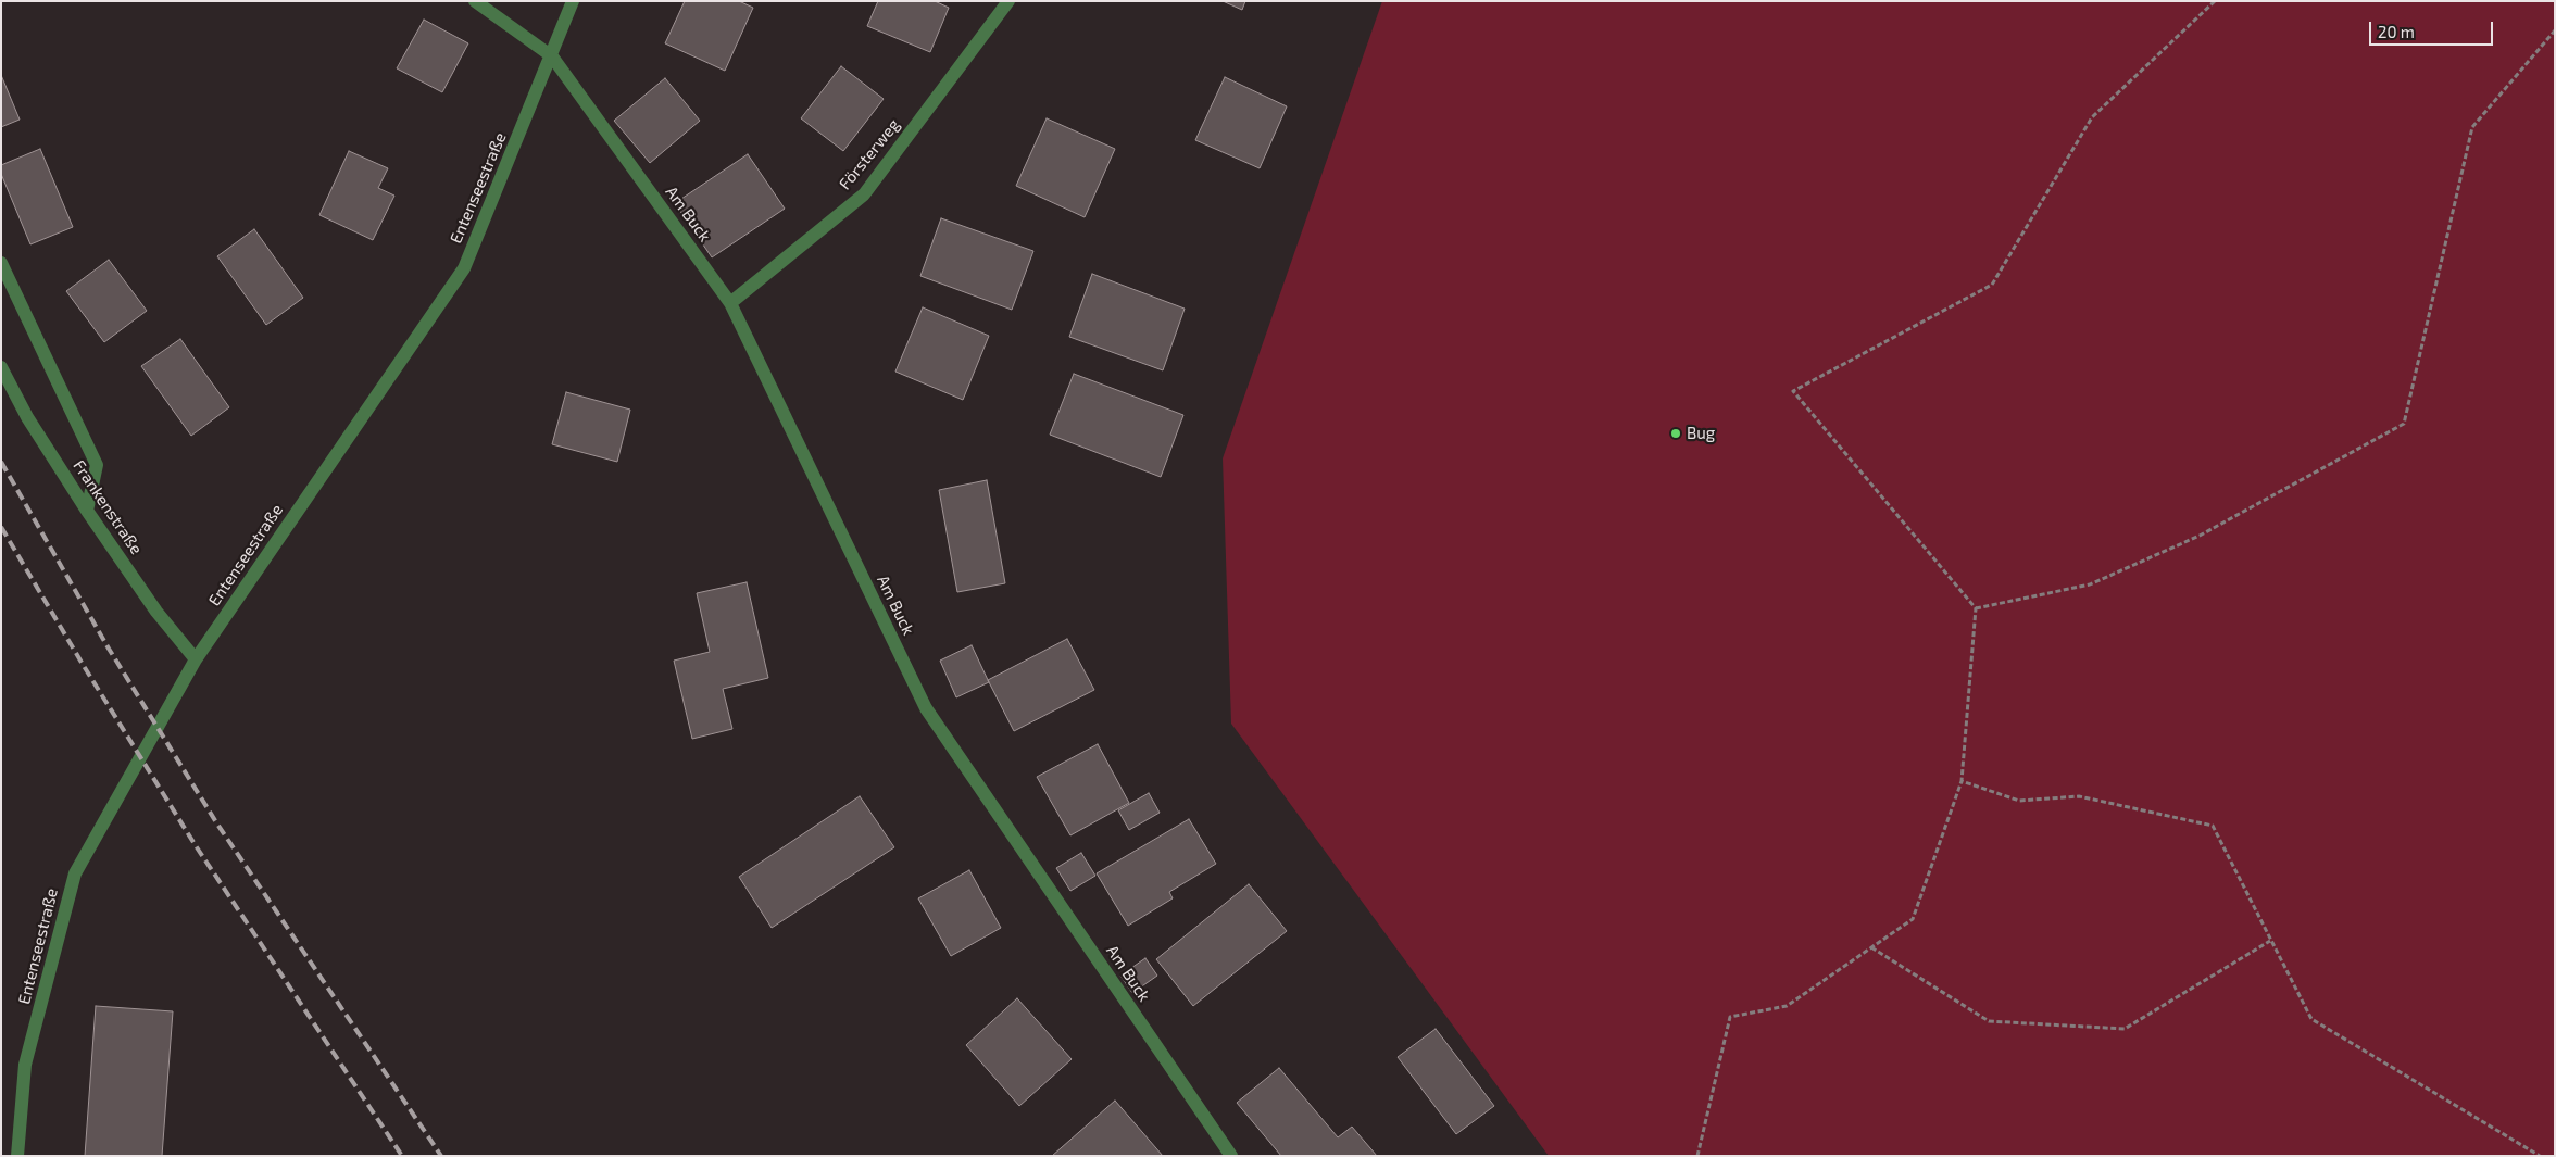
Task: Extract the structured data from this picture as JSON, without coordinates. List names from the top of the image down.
{
  "streets": {
    "street": [
      "Försterweg",
      "Entenseestraße",
      "Am Buck",
      "Frankenstraße"
    ]
  },
  "crossings": [
    ["Försterweg", "Am Buck"],
    ["Entenseestraße", "Am Buck"],
    ["Entenseestraße", "Frankenstraße"]
  ],
  "places": ["Bug"],
  "scale_bar": "20 m"
}
